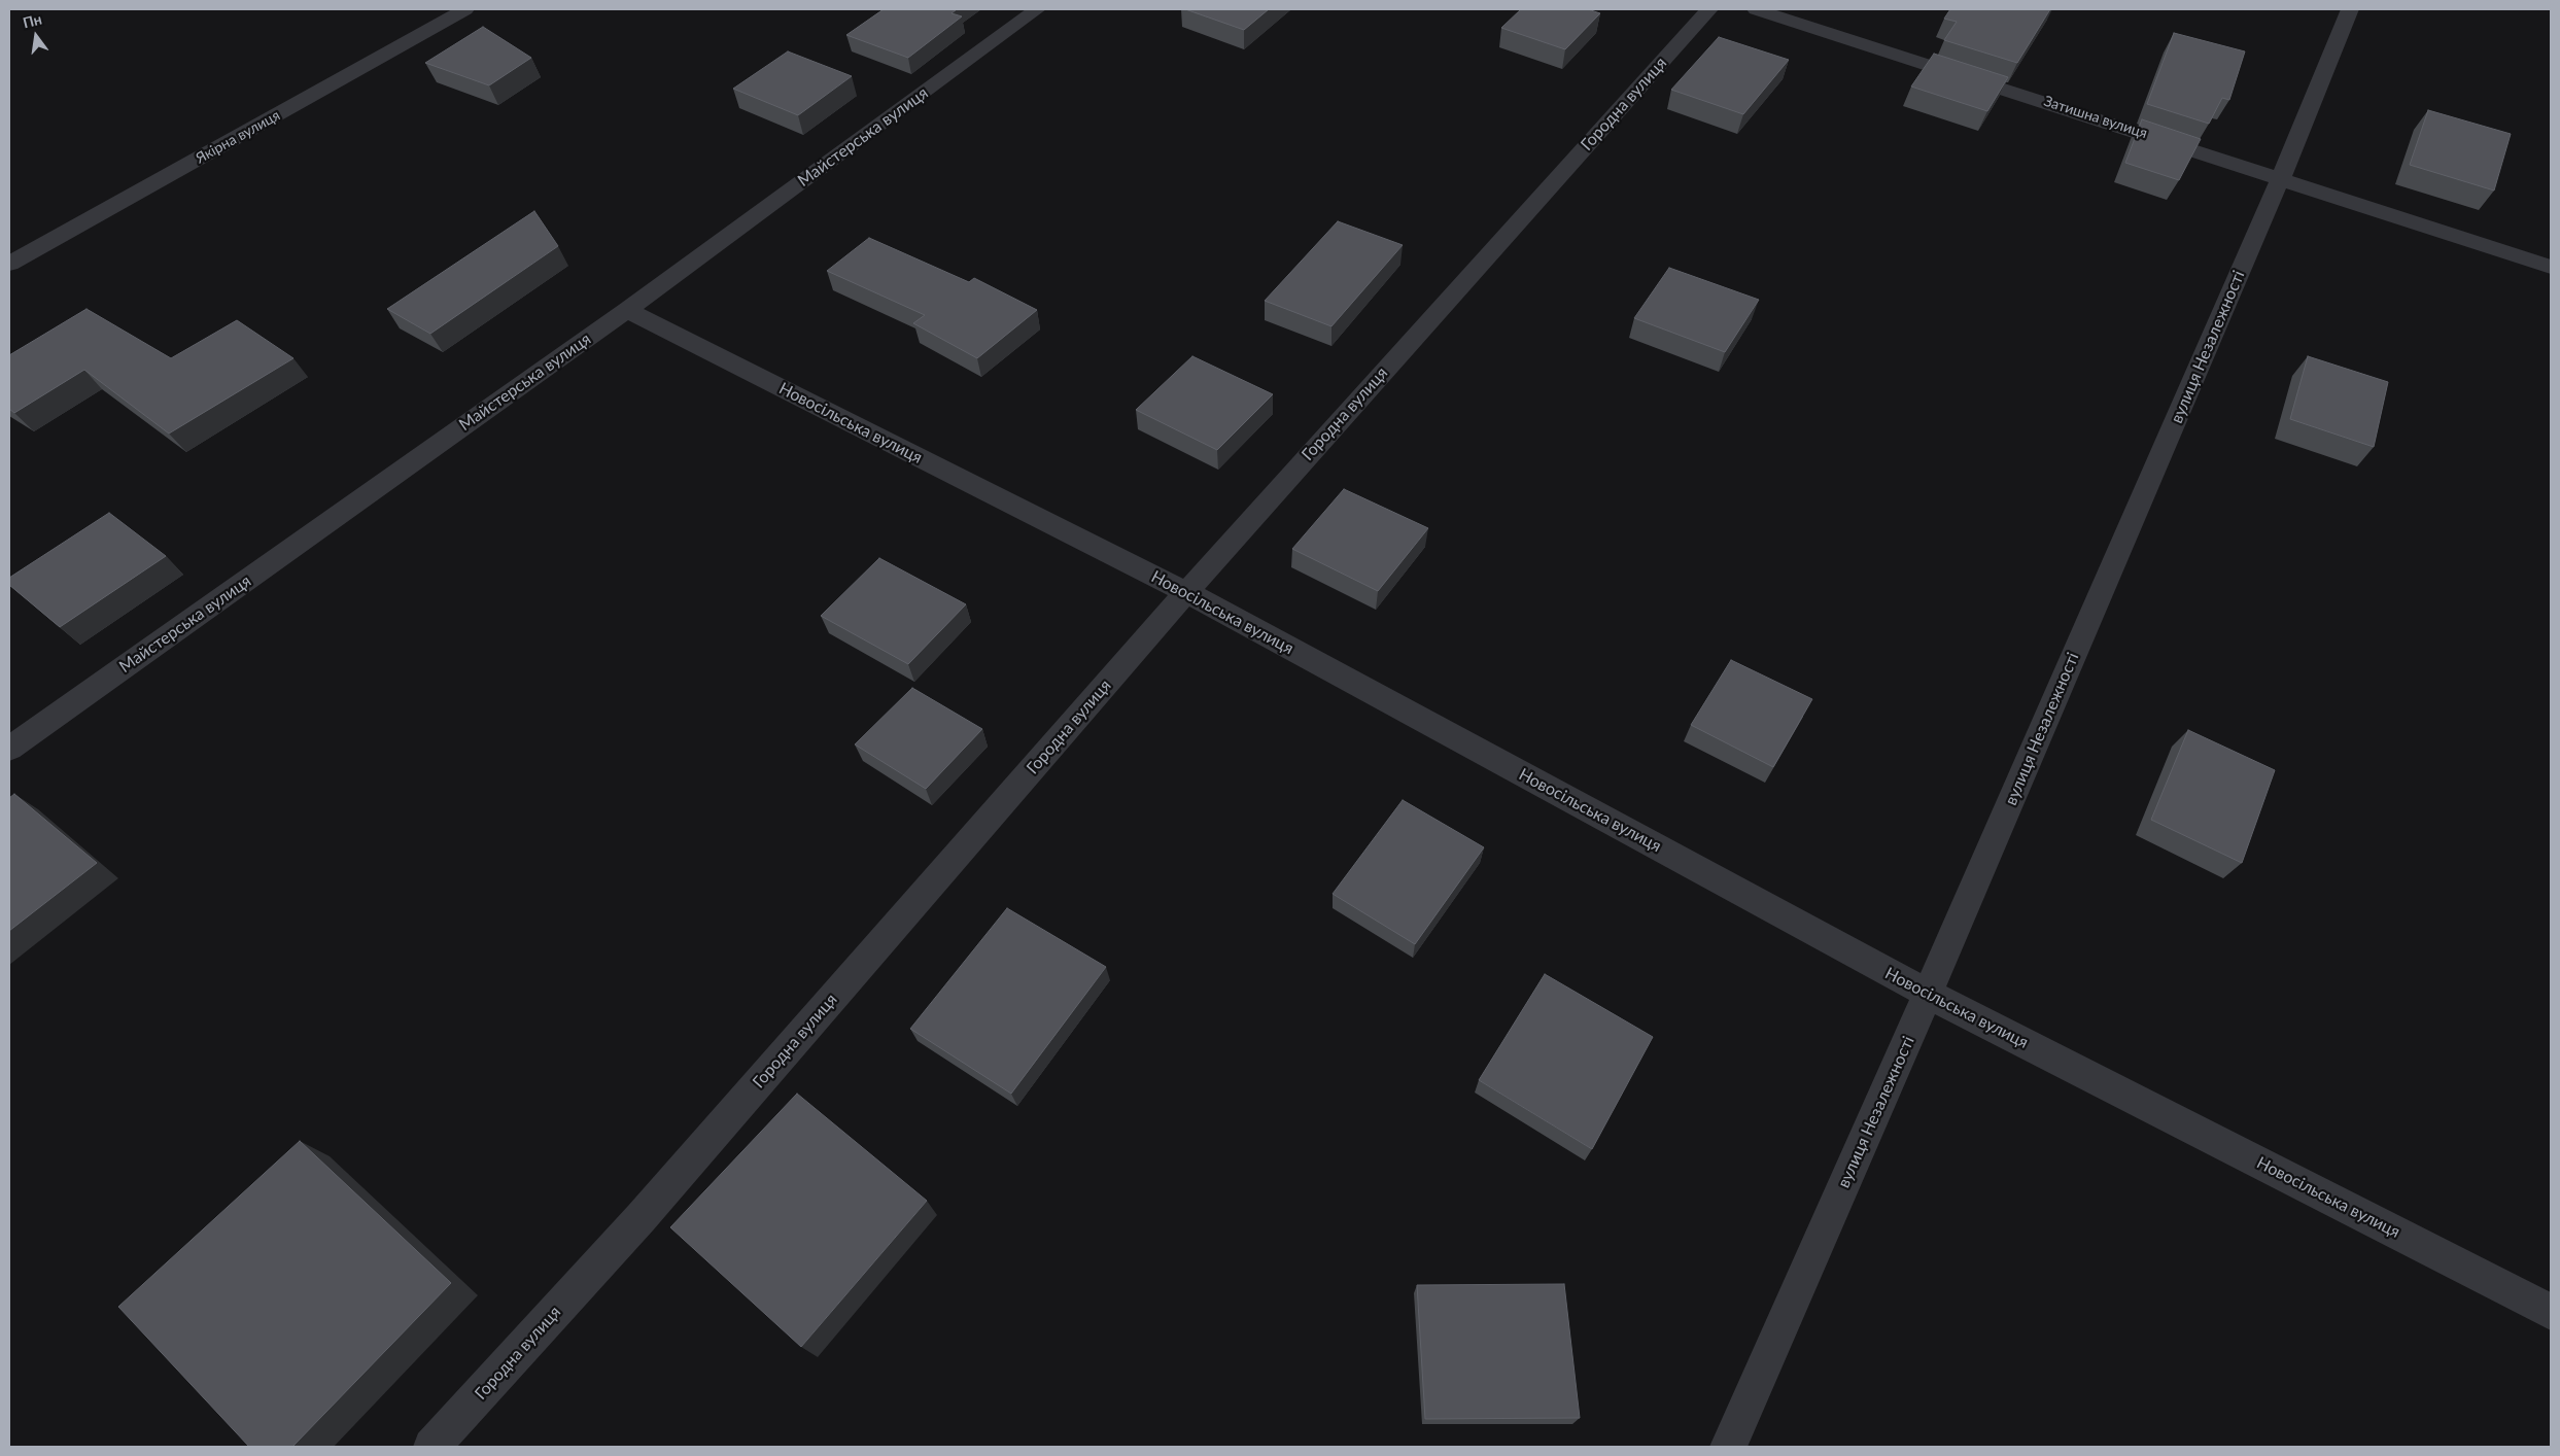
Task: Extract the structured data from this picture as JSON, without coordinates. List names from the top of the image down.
{
  "streets": {
    "street": [
      "Городна вулиця",
      "Затишна вулиця",
      "Якірна вулиця",
      "Майстерська вулиця",
      "вулиця Незалежності",
      "Новосільська вулиця"
    ]
  },
  "crossings": [
    ["Городна вулиця", "Новосільська вулиця"],
    ["Затишна вулиця", "вулиця Незалежності"],
    ["Майстерська вулиця", "Новосільська вулиця"],
    ["вулиця Незалежності", "Новосільська вулиця"]
  ],
  "north": "top"
}
